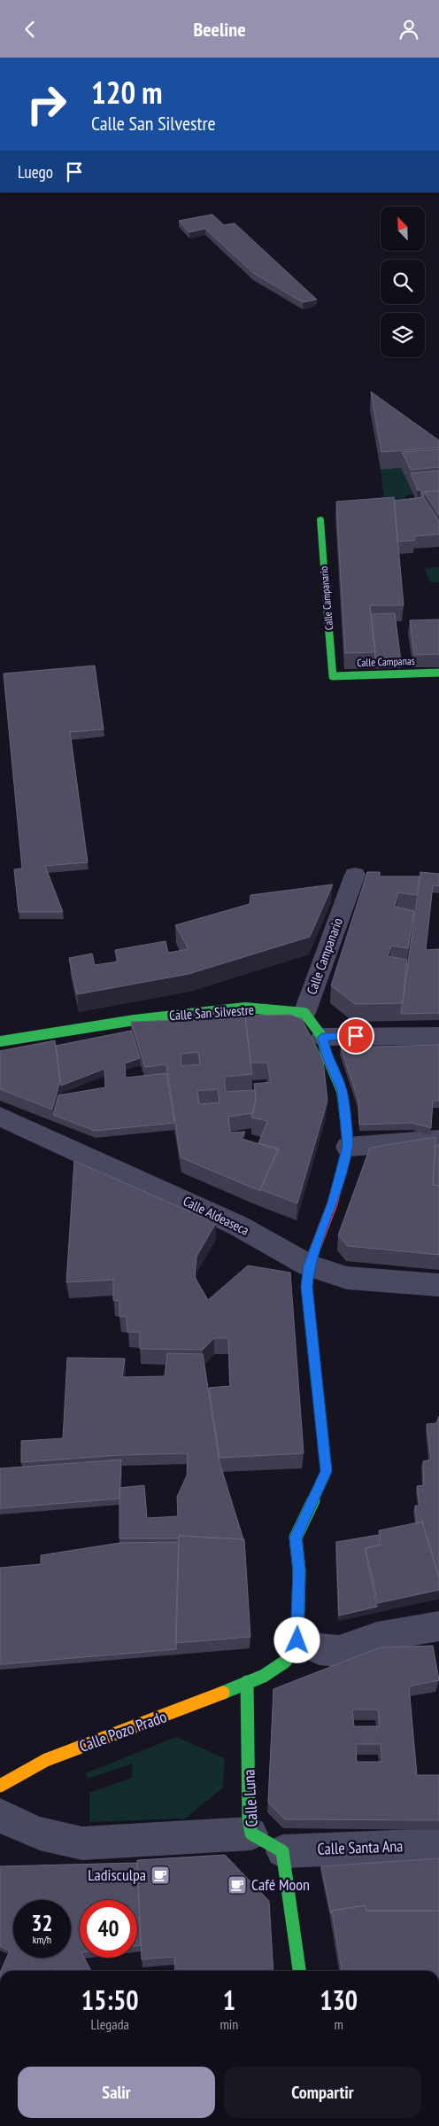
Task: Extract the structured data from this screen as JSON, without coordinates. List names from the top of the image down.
{
  "streets": {
    "street": [
      "Calle Campanario",
      "Calle Campanas",
      "Calle San Silvestre",
      "Calle Aldeaseca",
      "Calle Pozo Prado",
      "Calle Luna",
      "Calle Santa Ana"
    ]
  },
  "crossings": [
    ["Calle Campanario", "Calle Campanas"],
    ["Calle Campanario", "Calle San Silvestre"],
    ["Calle Pozo Prado", "Calle Luna"],
    ["Calle Luna", "Calle Santa Ana"]
  ],
  "places": {
    "cafe": ["Ladisculpa", "Café Moon"]
  },
  "north": "top left",
  "page": {
    "header": "Beeline",
    "turn": ["120 m", "Calle San Silvestre"],
    "then": "Luego",
    "speed": "32 km/h",
    "limit": "40",
    "eta": [
      "15:50",
      "Llegada",
      "1",
      "min",
      "130",
      "m"
    ],
    "buttons": ["Salir", "Compartir"]
  }
}
